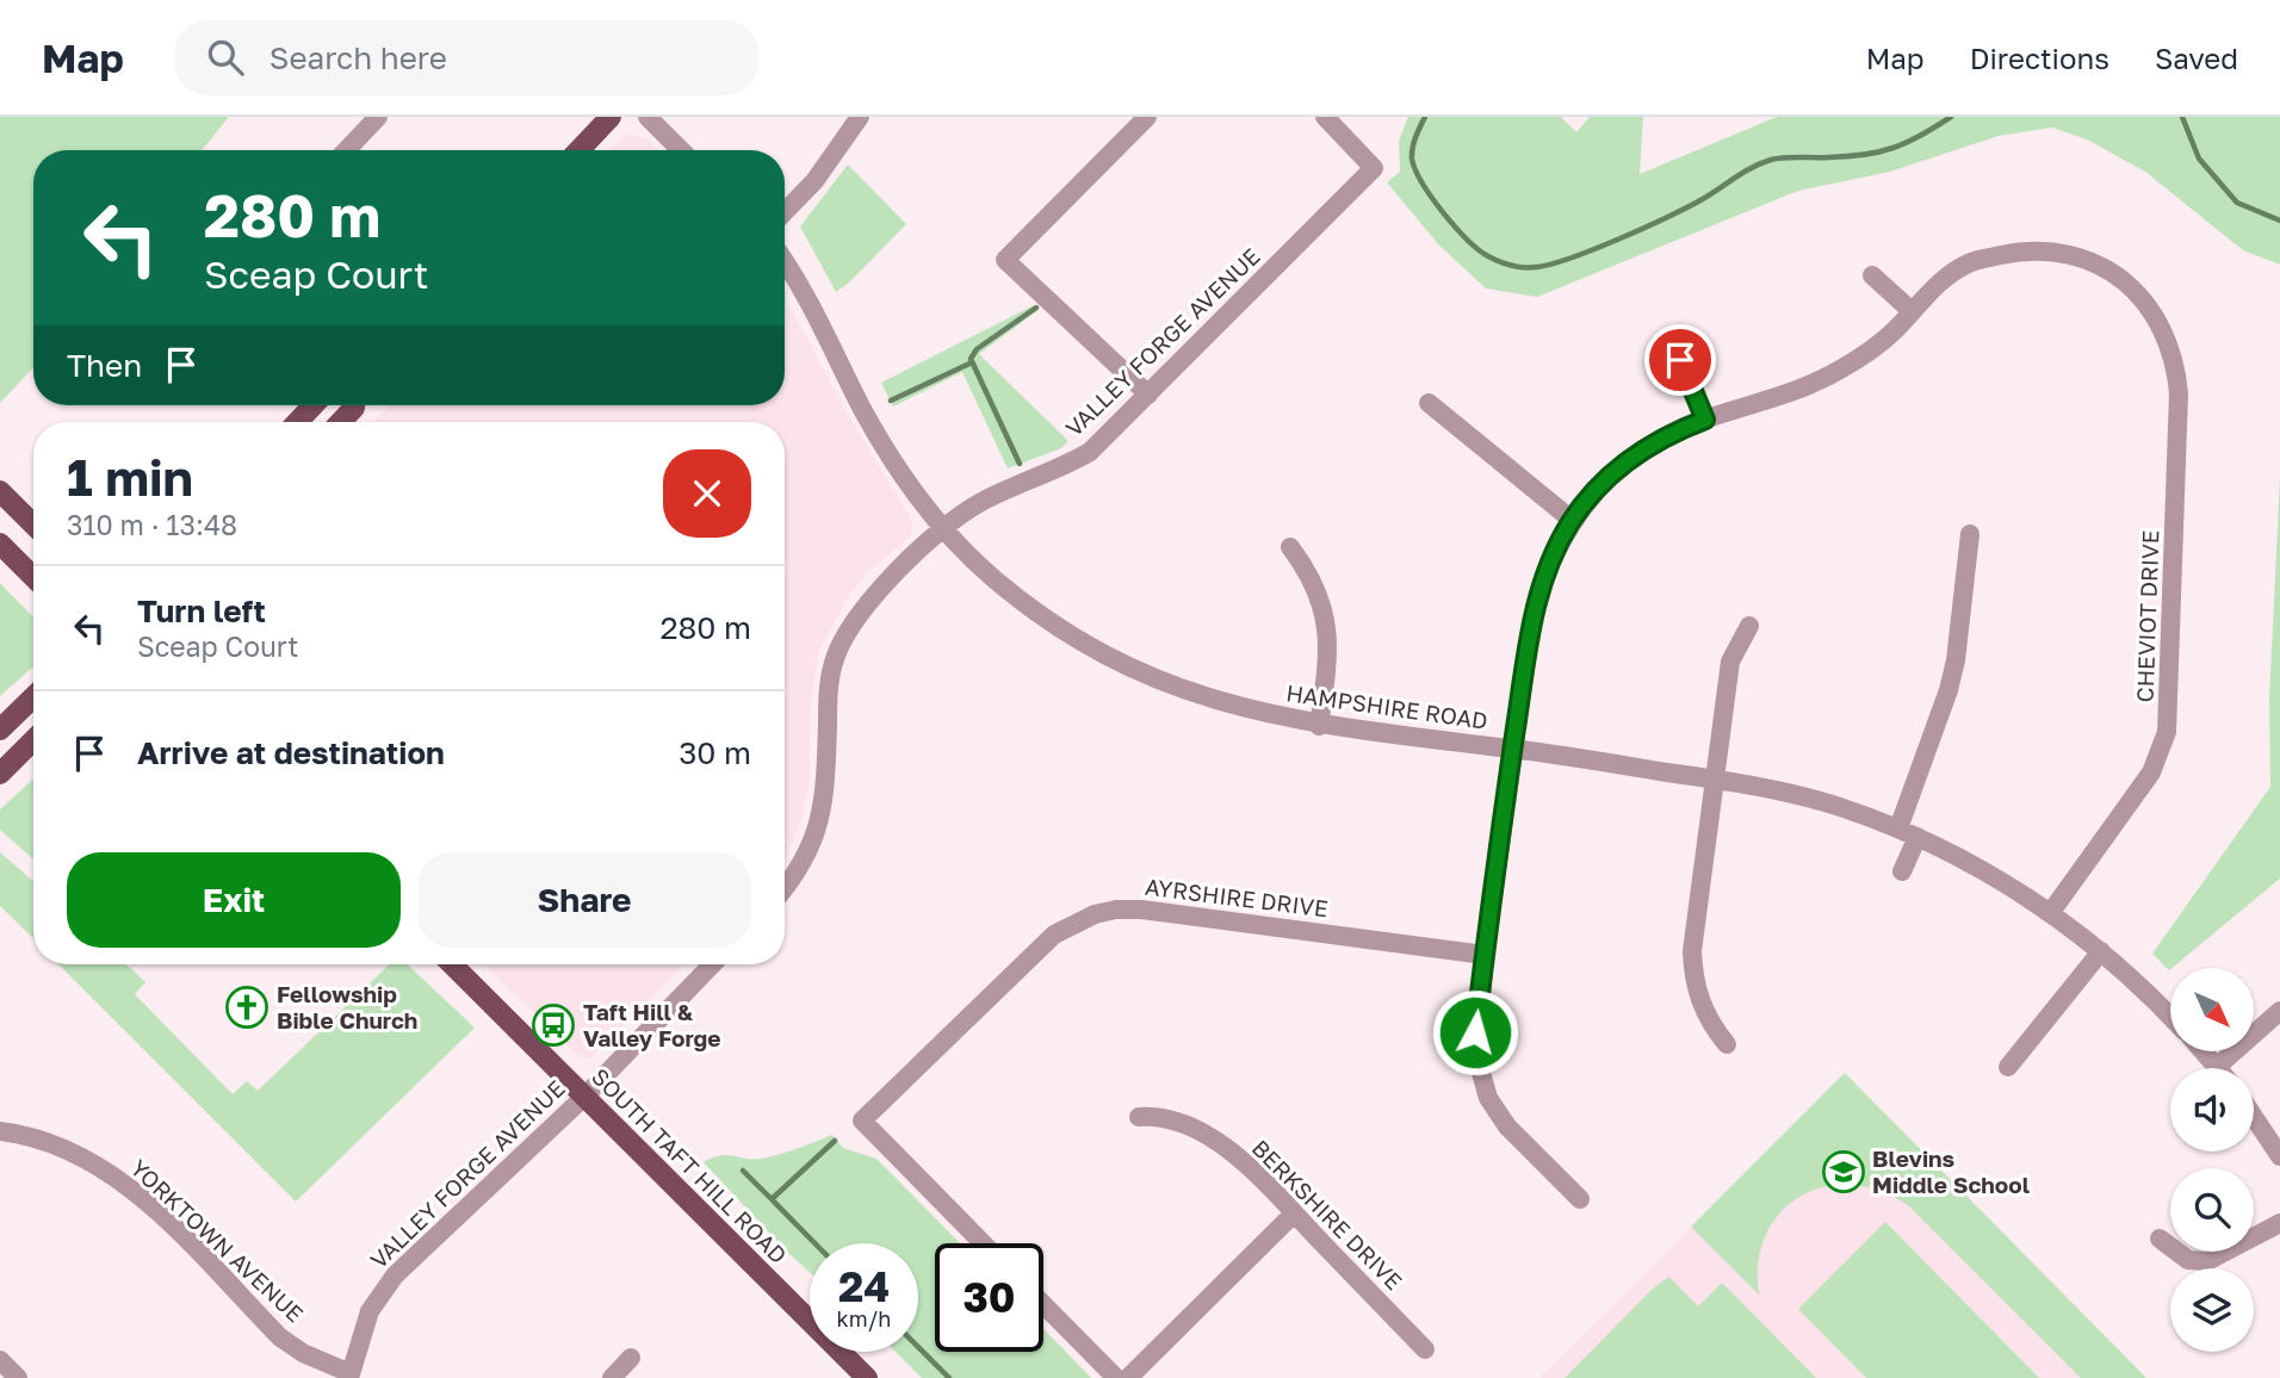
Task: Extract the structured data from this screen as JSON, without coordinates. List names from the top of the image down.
{
  "streets": {
    "main road": ["SOUTH TAFT HILL ROAD"],
    "street": [
      "VALLEY FORGE AVENUE",
      "CHEVIOT DRIVE",
      "HAMPSHIRE ROAD",
      "AYRSHIRE DRIVE",
      "BERKSHIRE DRIVE",
      "YORKTOWN AVENUE"
    ]
  },
  "crossings": [
    ["VALLEY FORGE AVENUE", "HAMPSHIRE ROAD"],
    ["VALLEY FORGE AVENUE", "SOUTH TAFT HILL ROAD"],
    ["VALLEY FORGE AVENUE", "YORKTOWN AVENUE"],
    ["CHEVIOT DRIVE", "HAMPSHIRE ROAD"]
  ],
  "places": {
    "church": ["Fellowship Bible Church"],
    "bus stop": ["Taft Hill & Valley Forge"],
    "school or university": ["Blevins Middle School"]
  },
  "north": "bottom right",
  "page": {
    "header": "Map",
    "search": "Search here",
    "nav": ["Map", "Directions", "Saved"],
    "turn": ["280 m", "Sceap Court"],
    "then": "Then",
    "heading": ["1 min", "310 m · 13:48"],
    "list": [
      {
        "name": "Turn left",
        "note": "Sceap Court",
        "value": "280 m"
      },
      {
        "name": "Arrive at destination",
        "value": "30 m"
      }
    ],
    "buttons": ["Exit", "Share"],
    "speed": "24 km/h",
    "limit": "30"
  }
}
